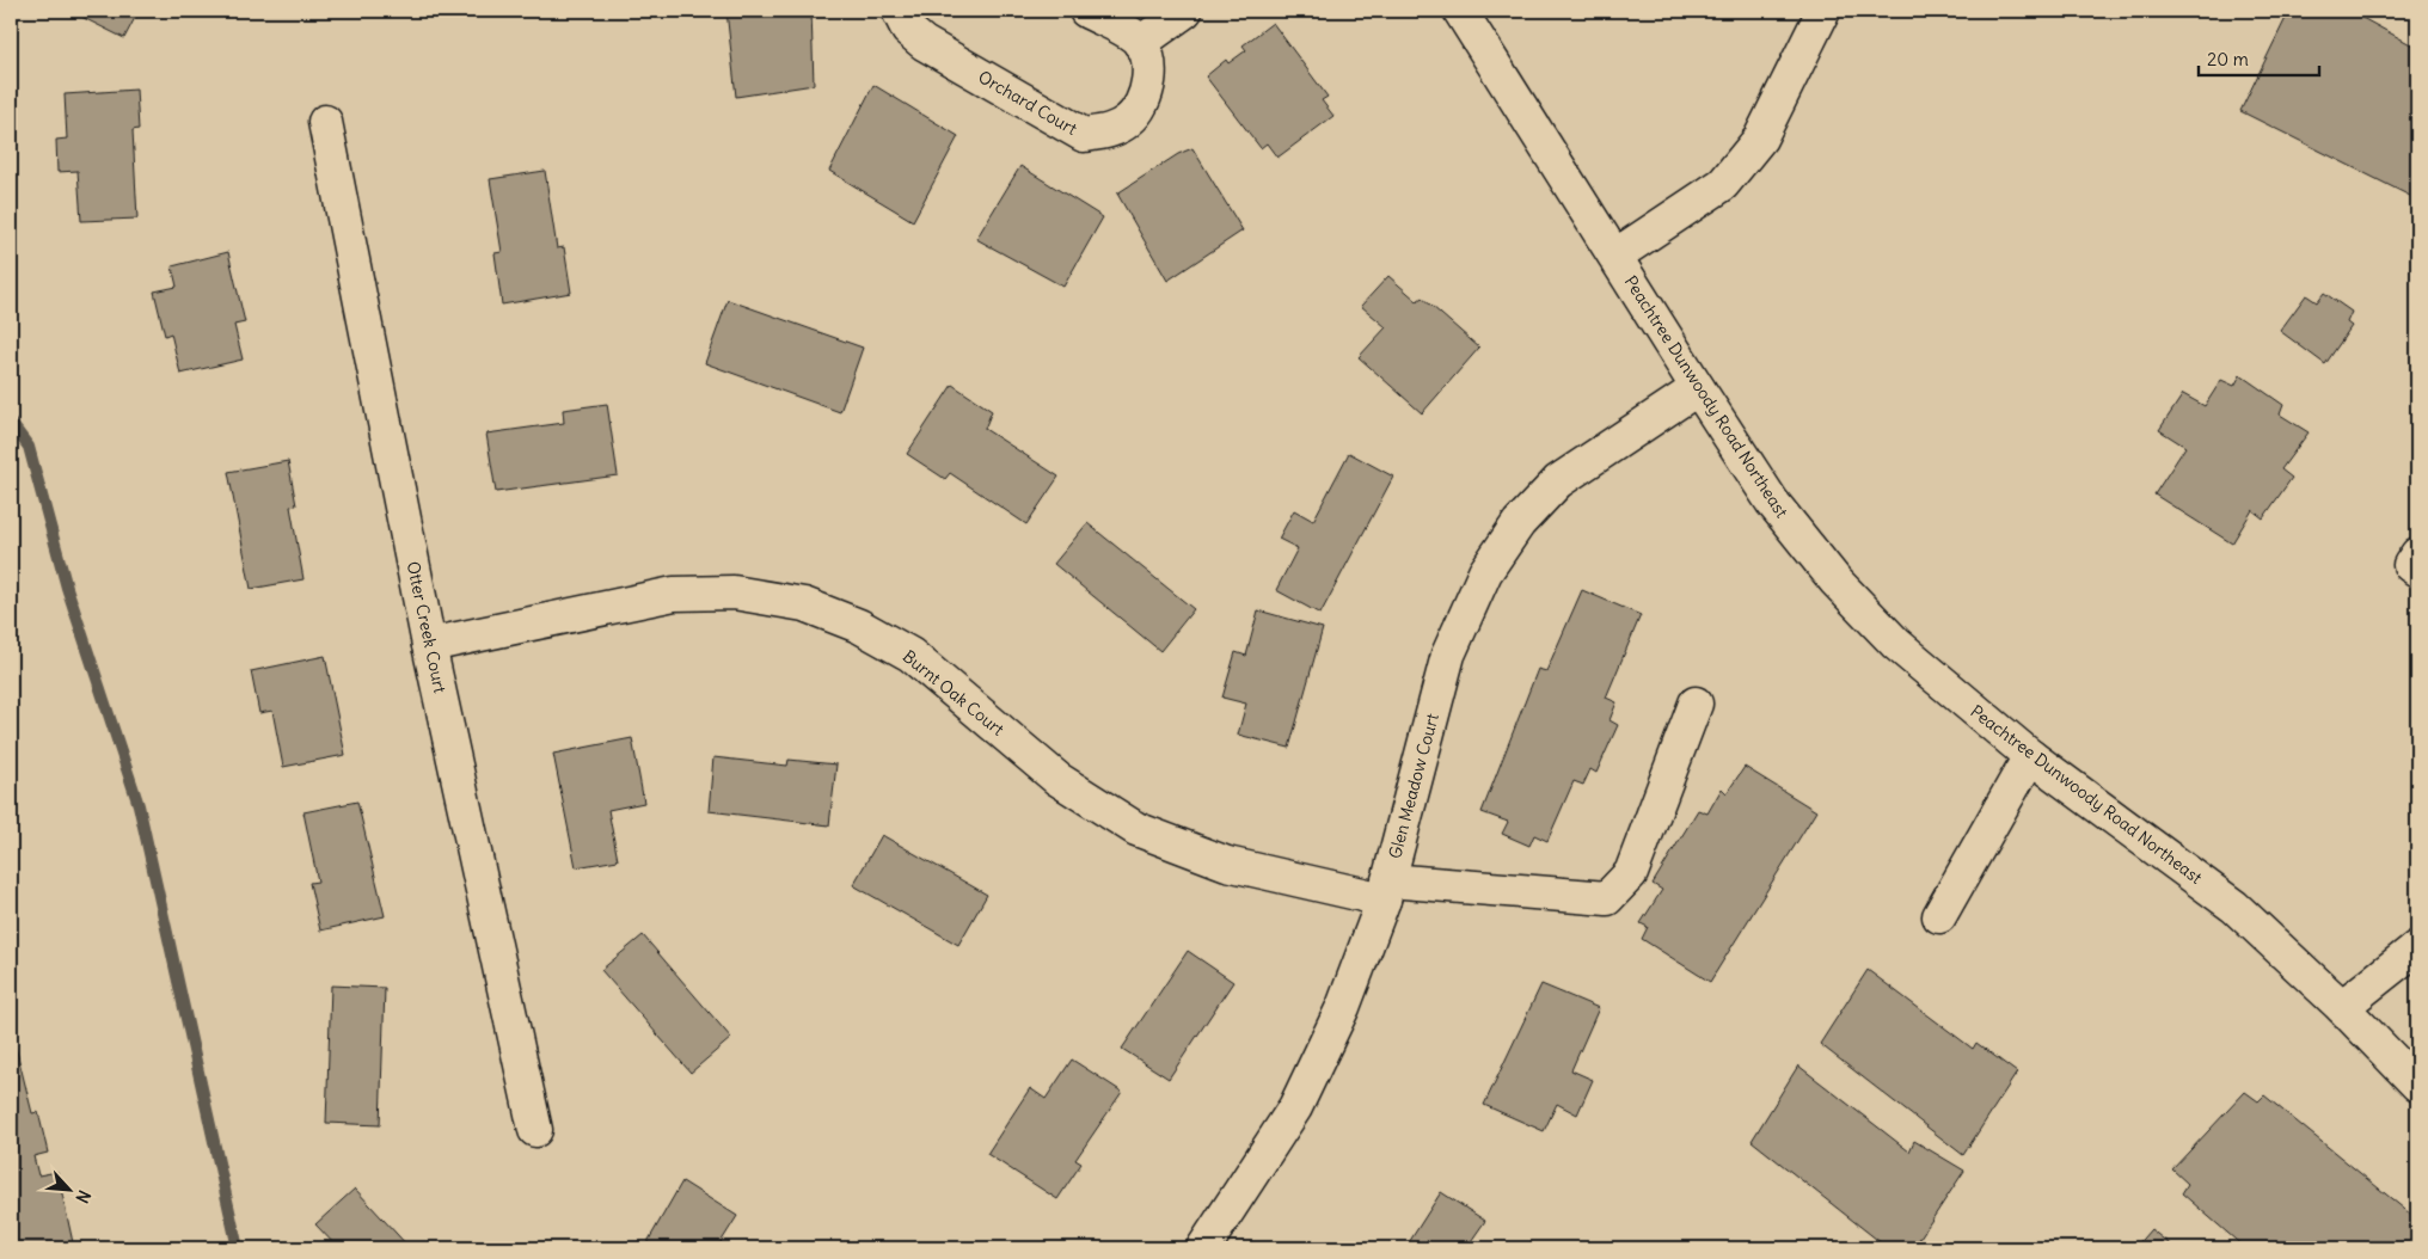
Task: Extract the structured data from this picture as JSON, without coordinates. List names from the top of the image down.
{
  "streets": {
    "street": [
      "Orchard Court",
      "Peachtree Dunwoody Road Northeast",
      "Otter Creek Court",
      "Burnt Oak Court",
      "Glen Meadow Court"
    ]
  },
  "crossings": [
    ["Peachtree Dunwoody Road Northeast", "Glen Meadow Court"],
    ["Otter Creek Court", "Burnt Oak Court"],
    ["Burnt Oak Court", "Glen Meadow Court"]
  ],
  "scale_bar": "20 m",
  "north": "bottom right"
}
